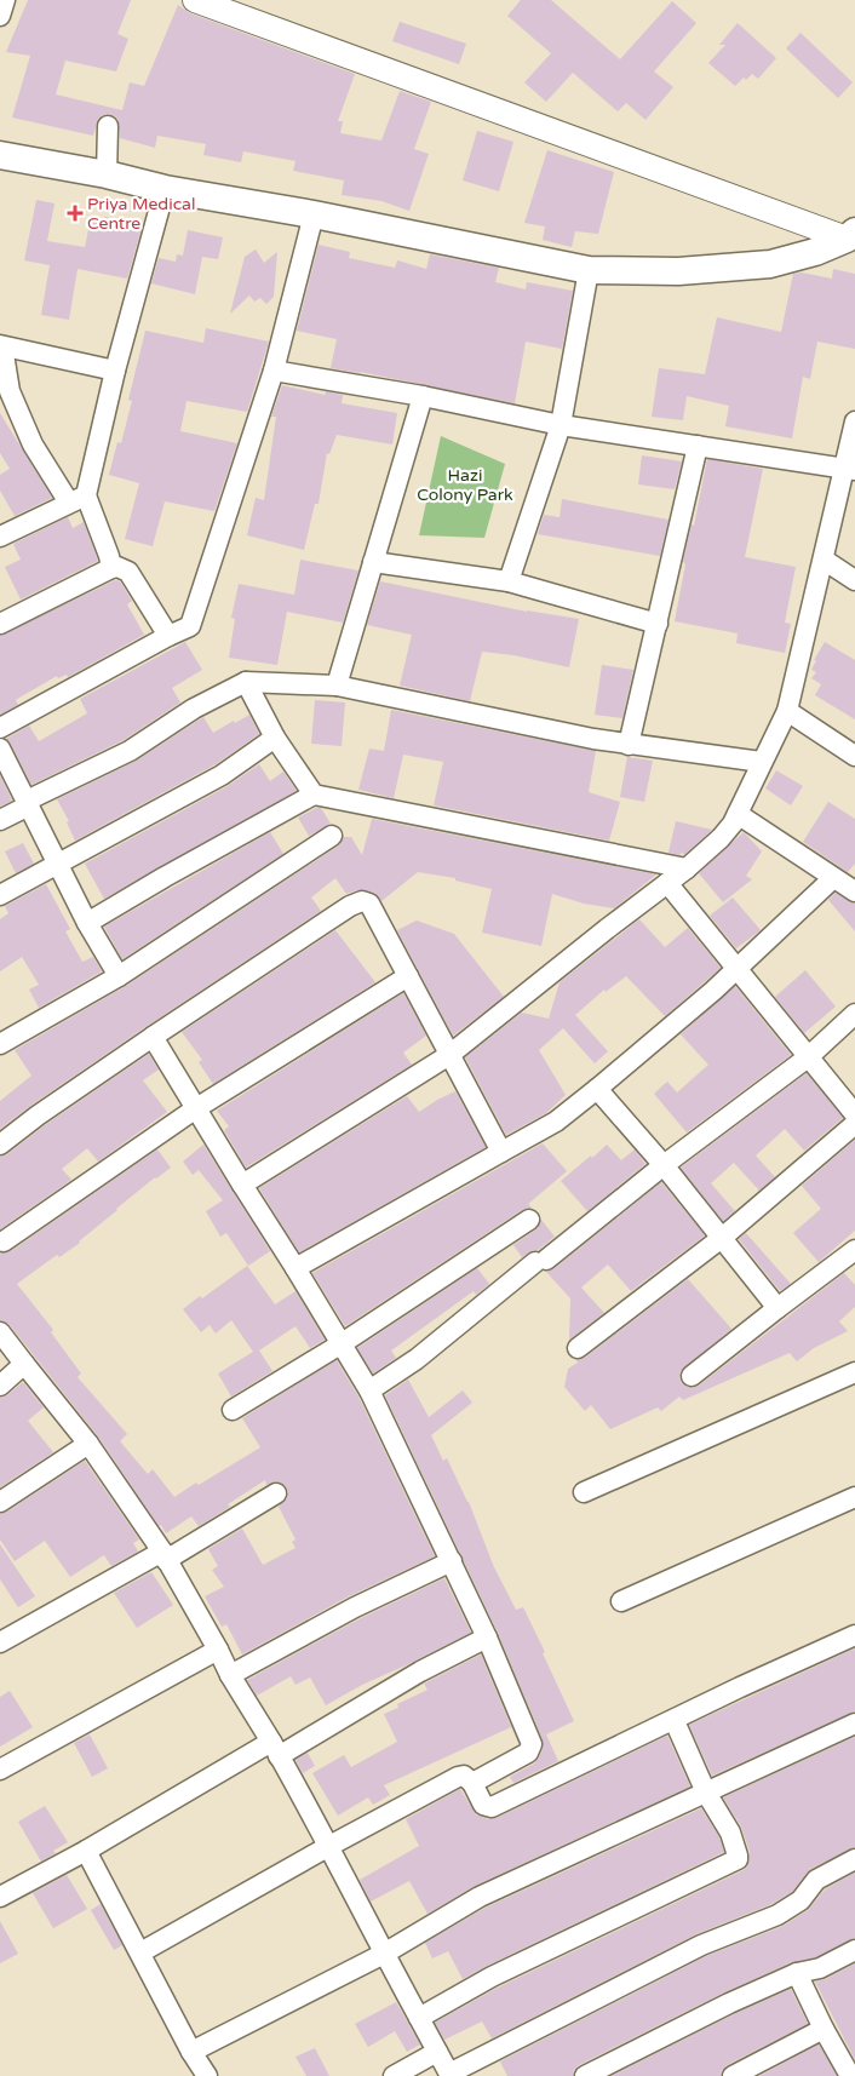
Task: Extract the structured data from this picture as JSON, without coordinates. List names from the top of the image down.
{
  "parks": ["Hazi Colony Park"],
  "places": {
    "health": ["Priya Medical Centre"]
  }
}
